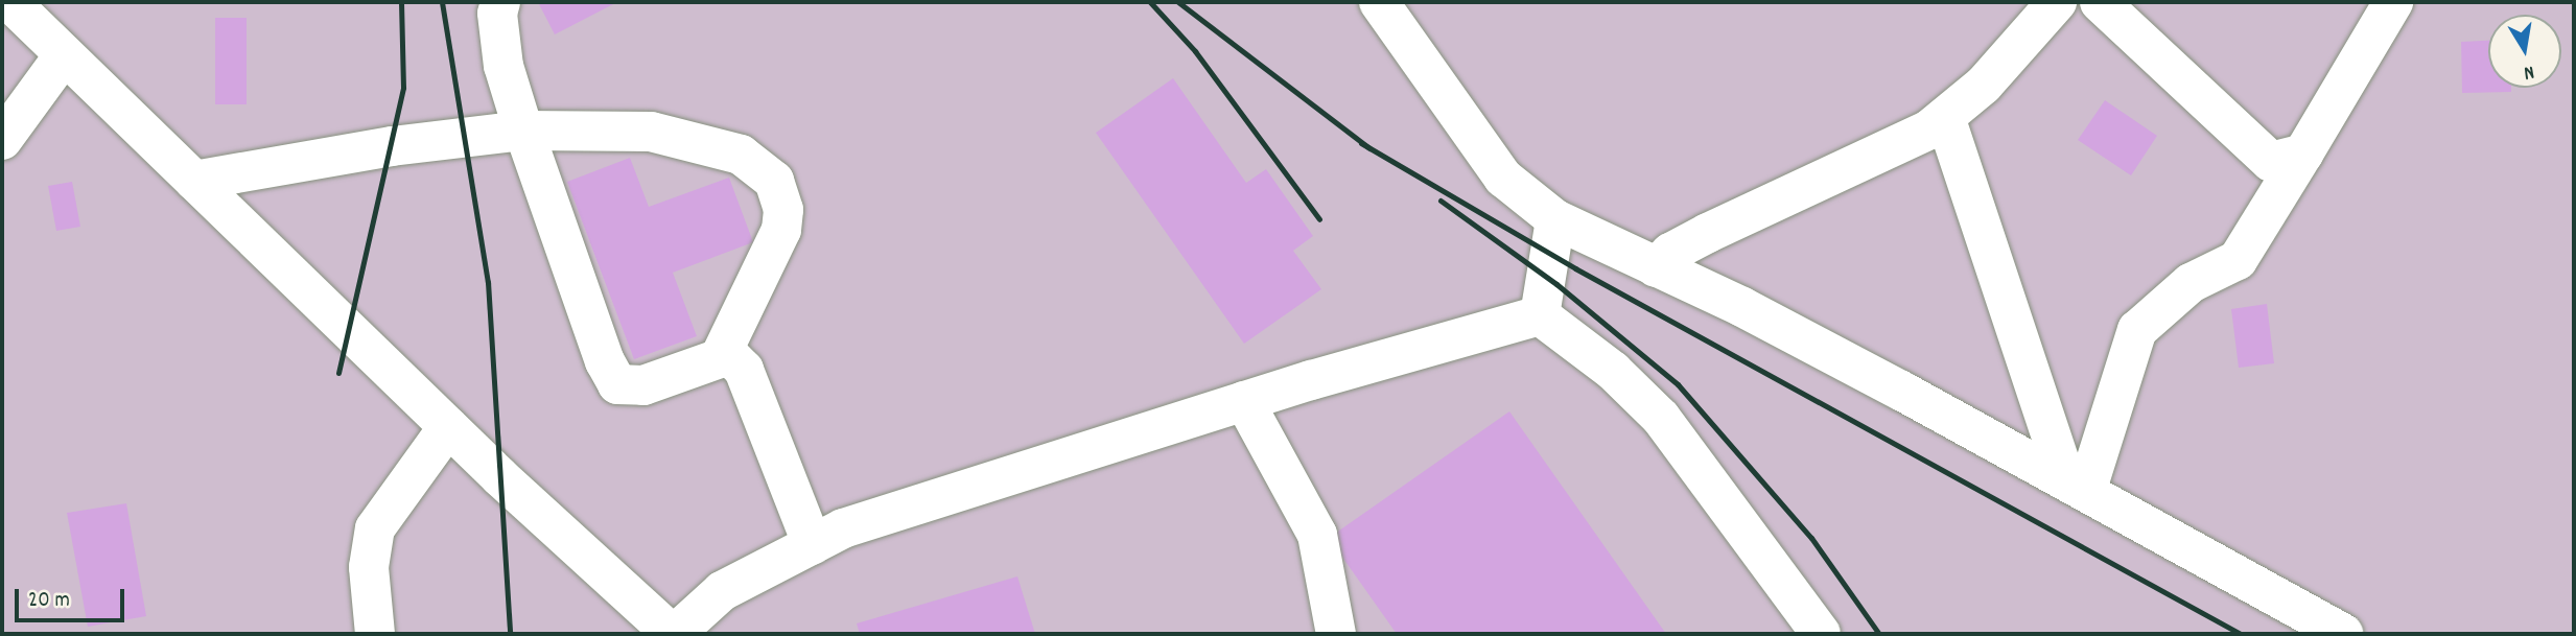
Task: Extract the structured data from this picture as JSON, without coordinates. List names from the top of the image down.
{
  "scale_bar": "20 m",
  "north": "bottom"
}
